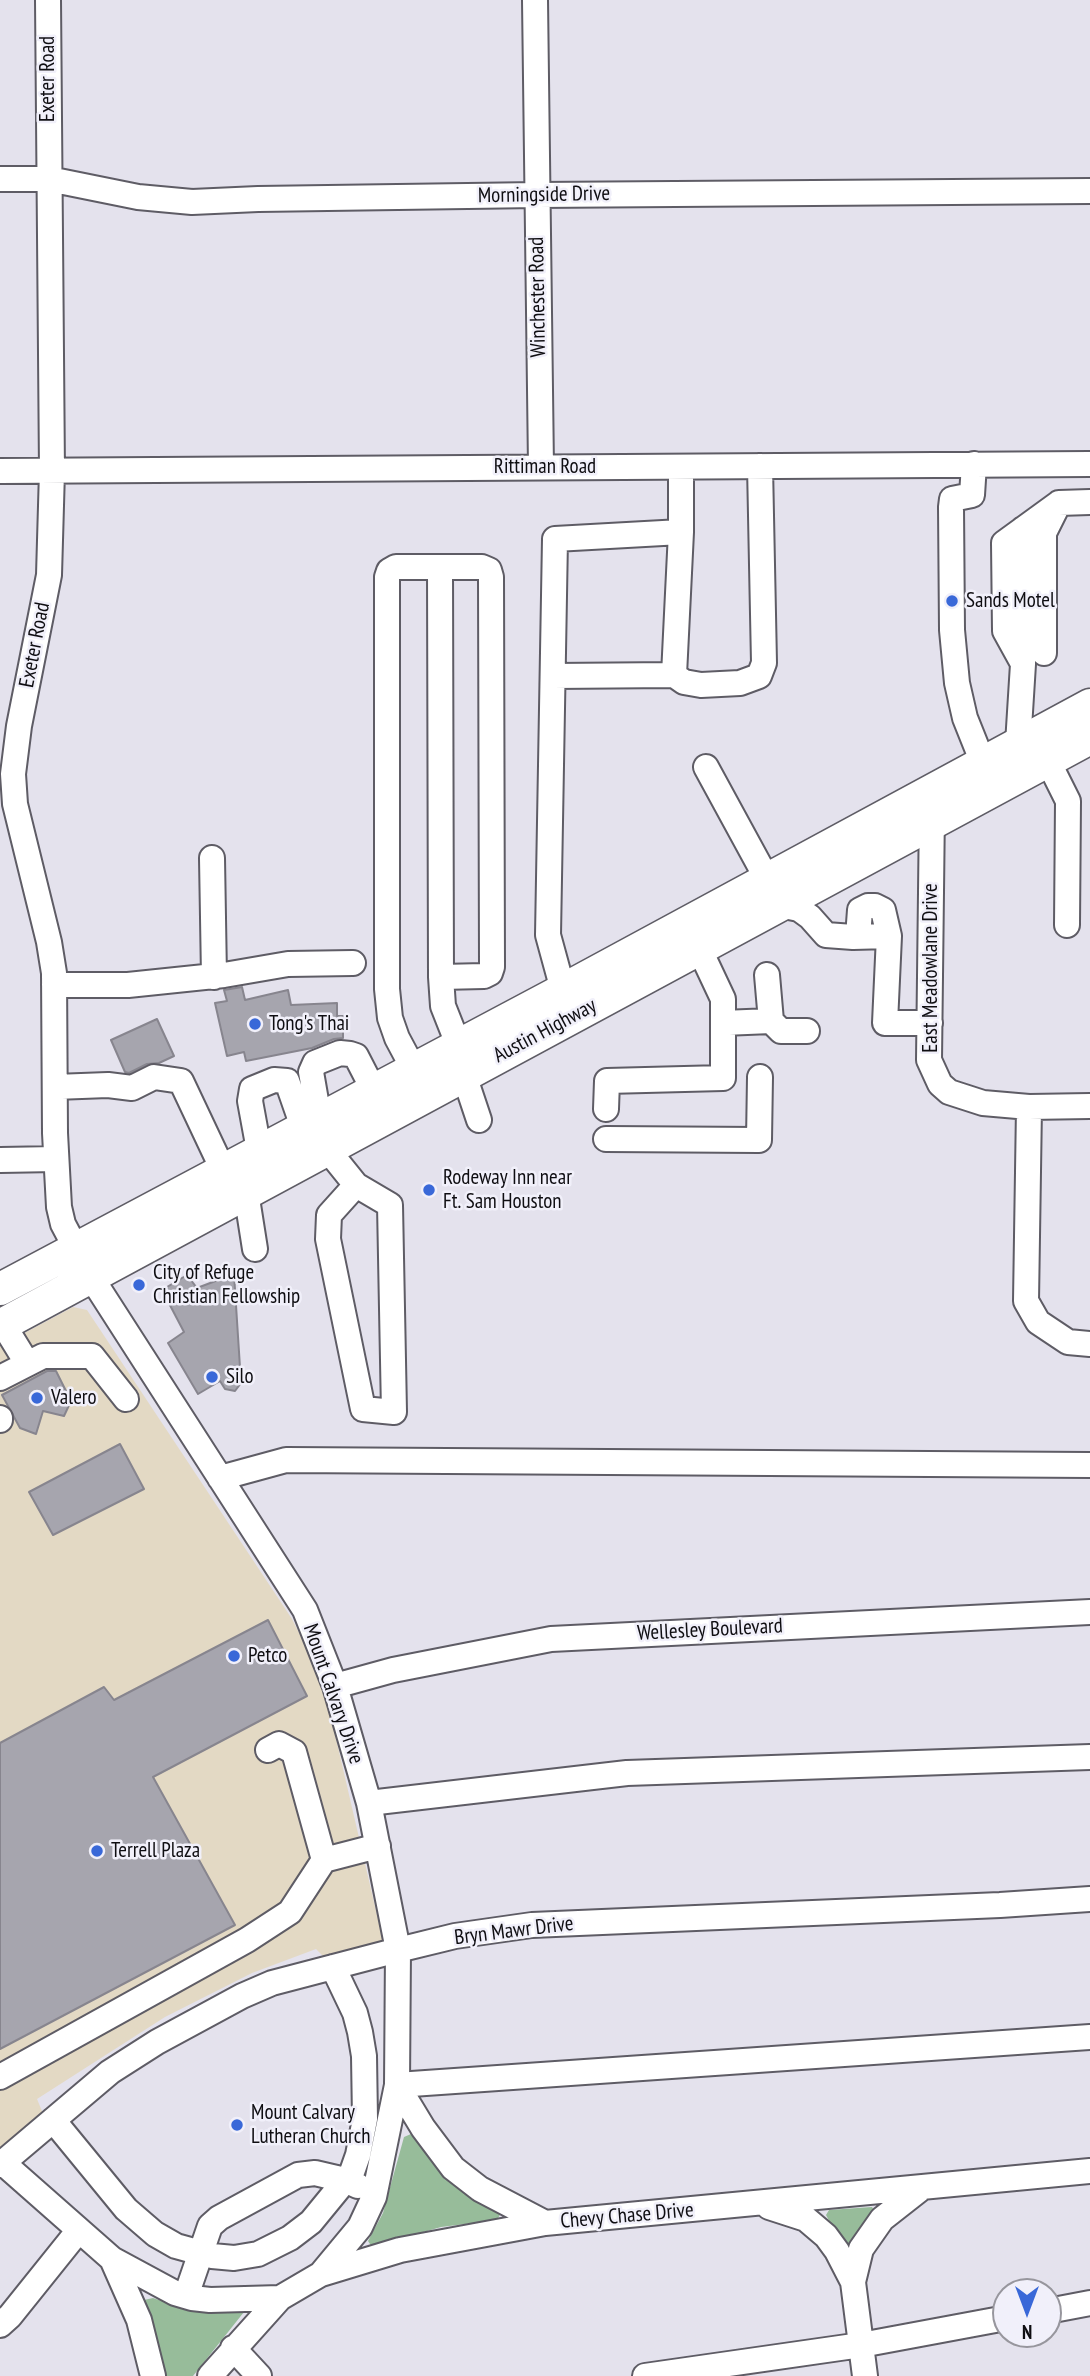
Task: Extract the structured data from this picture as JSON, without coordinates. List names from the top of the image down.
{
  "streets": {
    "main road": ["Austin Highway"],
    "street": [
      "Exeter Road",
      "Morningside Drive",
      "Winchester Road",
      "Rittiman Road",
      "East Meadowlane Drive",
      "Wellesley Boulevard",
      "Mount Calvary Drive",
      "Bryn Mawr Drive",
      "Chevy Chase Drive"
    ]
  },
  "crossings": [
    ["Exeter Road", "Morningside Drive"],
    ["Exeter Road", "Rittiman Road"],
    ["Exeter Road", "Austin Highway"],
    ["Exeter Road", "Mount Calvary Drive"],
    ["Morningside Drive", "Winchester Road"],
    ["Winchester Road", "Rittiman Road"],
    ["East Meadowlane Drive", "Austin Highway"],
    ["Austin Highway", "Mount Calvary Drive"],
    ["Wellesley Boulevard", "Mount Calvary Drive"],
    ["Mount Calvary Drive", "Bryn Mawr Drive"],
    ["Mount Calvary Drive", "Chevy Chase Drive"]
  ],
  "places": [
    "Sands Motel",
    "Tong's Thai",
    "Rodeway Inn near Ft. Sam Houston",
    "City of Refuge Christian Fellowship",
    "Silo",
    "Valero",
    "Petco",
    "Terrell Plaza",
    "Mount Calvary Lutheran Church"
  ],
  "north": "bottom"
}
